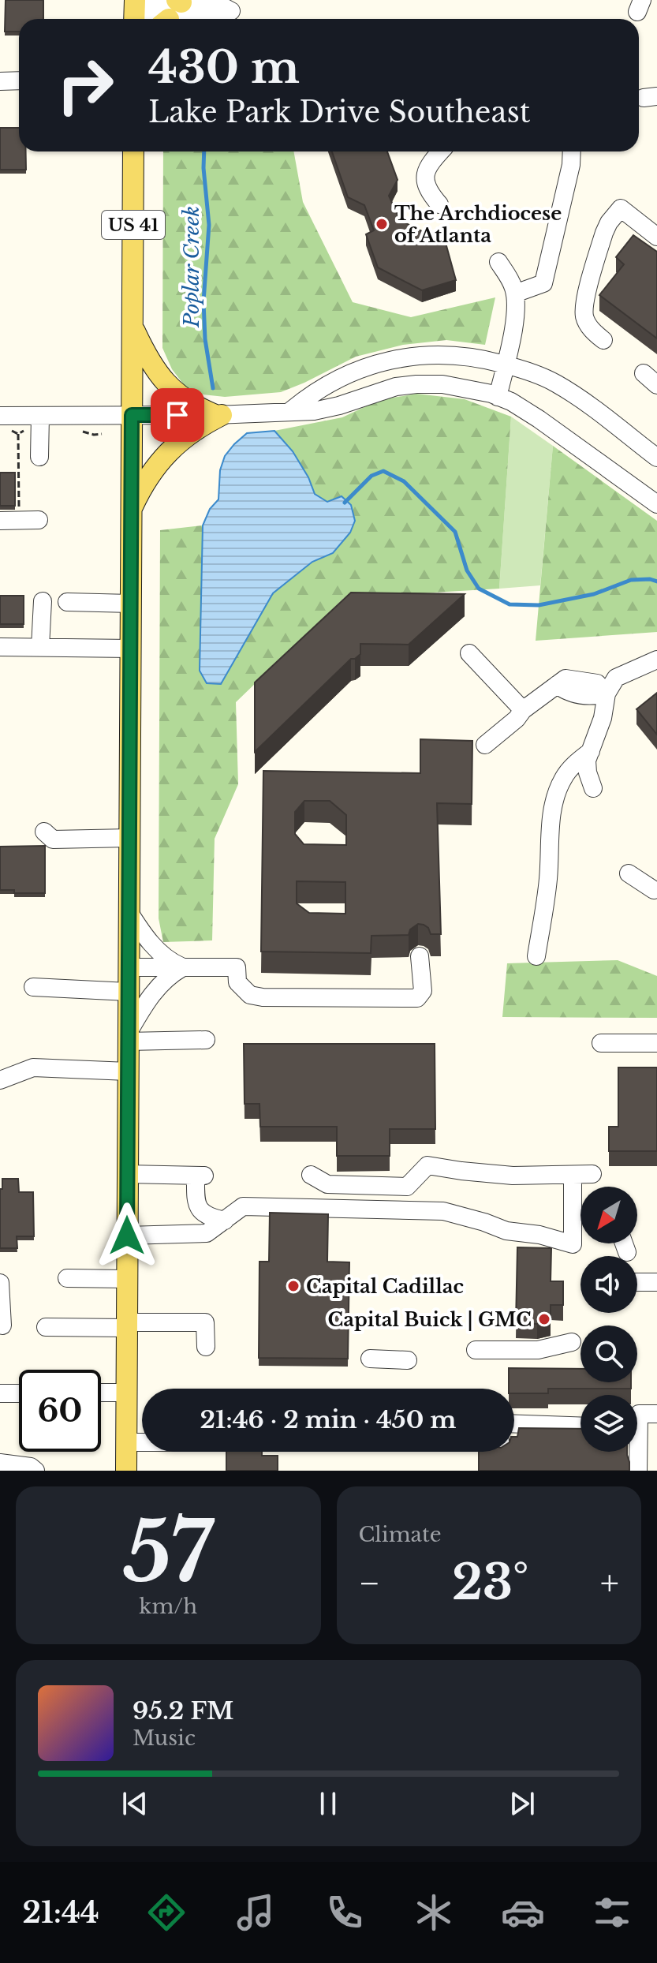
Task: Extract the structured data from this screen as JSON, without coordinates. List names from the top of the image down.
{
  "streets": {
    "main road": ["US 41"]
  },
  "water": ["Poplar Creek"],
  "places": ["The Archdiocese of Atlanta", "Capital Cadillac", "Capital Buick | GMC"],
  "north": "bottom left",
  "page": {
    "turn": ["430 m", "Lake Park Drive Southeast"],
    "limit": "60",
    "trip": "21:46 · 2 min · 450 m",
    "tile": [
      ["57", "km/h"],
      "Climate"
    ],
    "heat": ["−", "23°", "+"],
    "song": ["95.2 FM", "Music"],
    "tabs": "21:44"
  }
}
